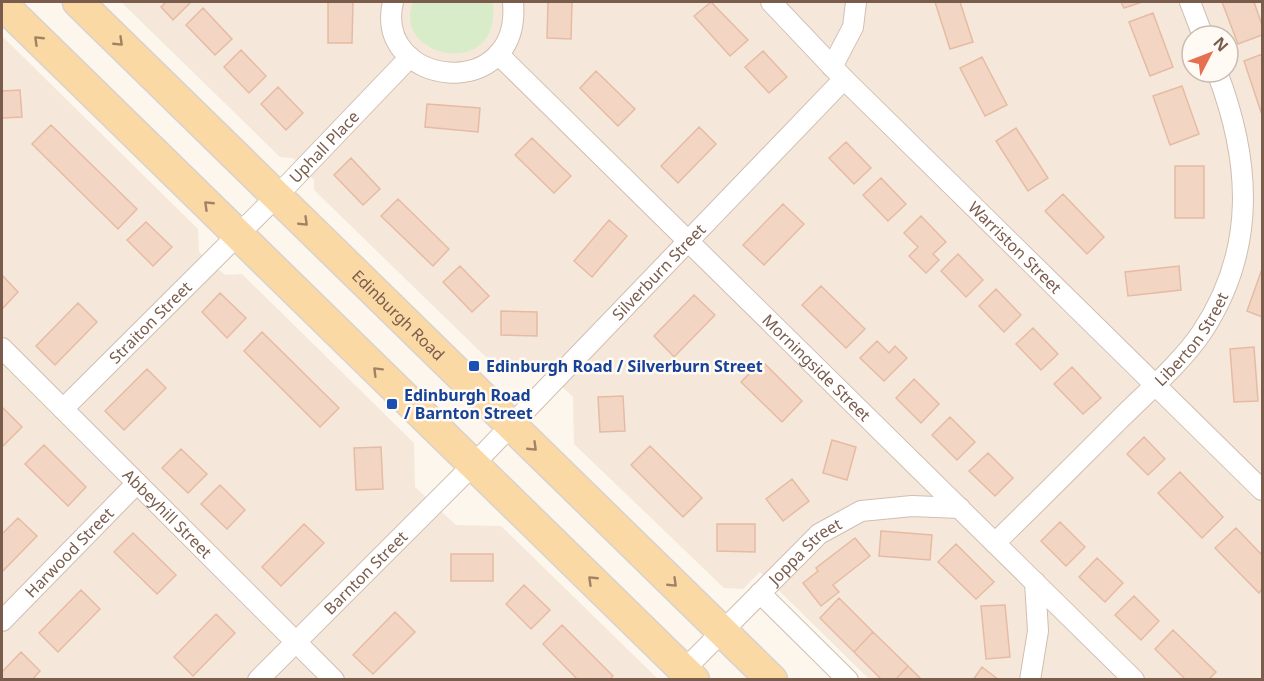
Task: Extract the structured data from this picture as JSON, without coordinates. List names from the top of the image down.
{
  "streets": {
    "main road": ["Edinburgh Road"],
    "street": [
      "Uphall Place",
      "Warriston Street",
      "Silverburn Street",
      "Straiton Street",
      "Liberton Street",
      "Morningside Street",
      "Abbeyhill Street",
      "Harwood Street",
      "Joppa Street",
      "Barnton Street"
    ]
  },
  "crossings": [
    ["Uphall Place", "Edinburgh Road"],
    ["Uphall Place", "Straiton Street"],
    ["Warriston Street", "Silverburn Street"],
    ["Warriston Street", "Liberton Street"],
    ["Silverburn Street", "Edinburgh Road"],
    ["Silverburn Street", "Morningside Street"],
    ["Silverburn Street", "Barnton Street"],
    ["Edinburgh Road", "Joppa Street"],
    ["Straiton Street", "Abbeyhill Street"],
    ["Liberton Street", "Morningside Street"],
    ["Morningside Street", "Joppa Street"],
    ["Abbeyhill Street", "Harwood Street"],
    ["Abbeyhill Street", "Barnton Street"]
  ],
  "places": {
    "transit": ["Edinburgh Road / Silverburn Street", "Edinburgh Road / Barnton Street"]
  },
  "north": "top right"
}
